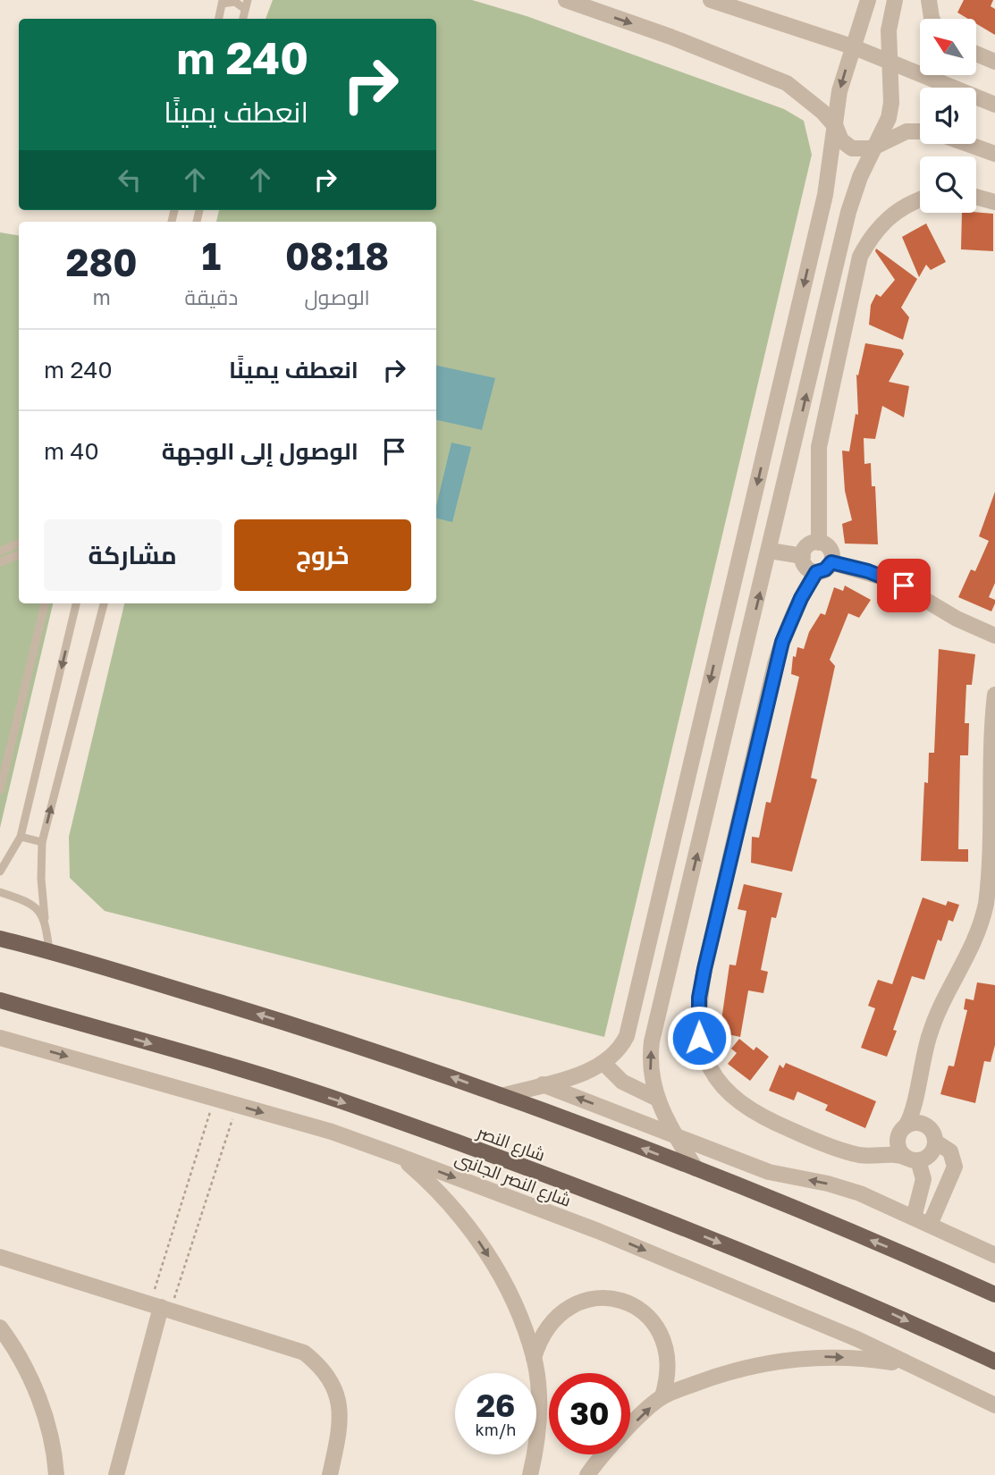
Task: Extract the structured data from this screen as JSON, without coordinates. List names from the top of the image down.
{
  "streets": {
    "main road": ["شارع النصر"],
    "street": ["شارع النصر الجانبى"]
  },
  "north": "top left",
  "page": {
    "turn": ["240 m", "انعطف يمينًا"],
    "eta": [
      "08:18",
      "الوصول",
      "1",
      "دقيقة",
      "280",
      "m"
    ],
    "list": [
      {
        "name": "انعطف يمينًا",
        "value": "240 m"
      },
      {
        "name": "الوصول إلى الوجهة",
        "value": "40 m"
      }
    ],
    "buttons": ["خروج", "مشاركة"],
    "speed": "26 km/h",
    "limit": "30"
  }
}
